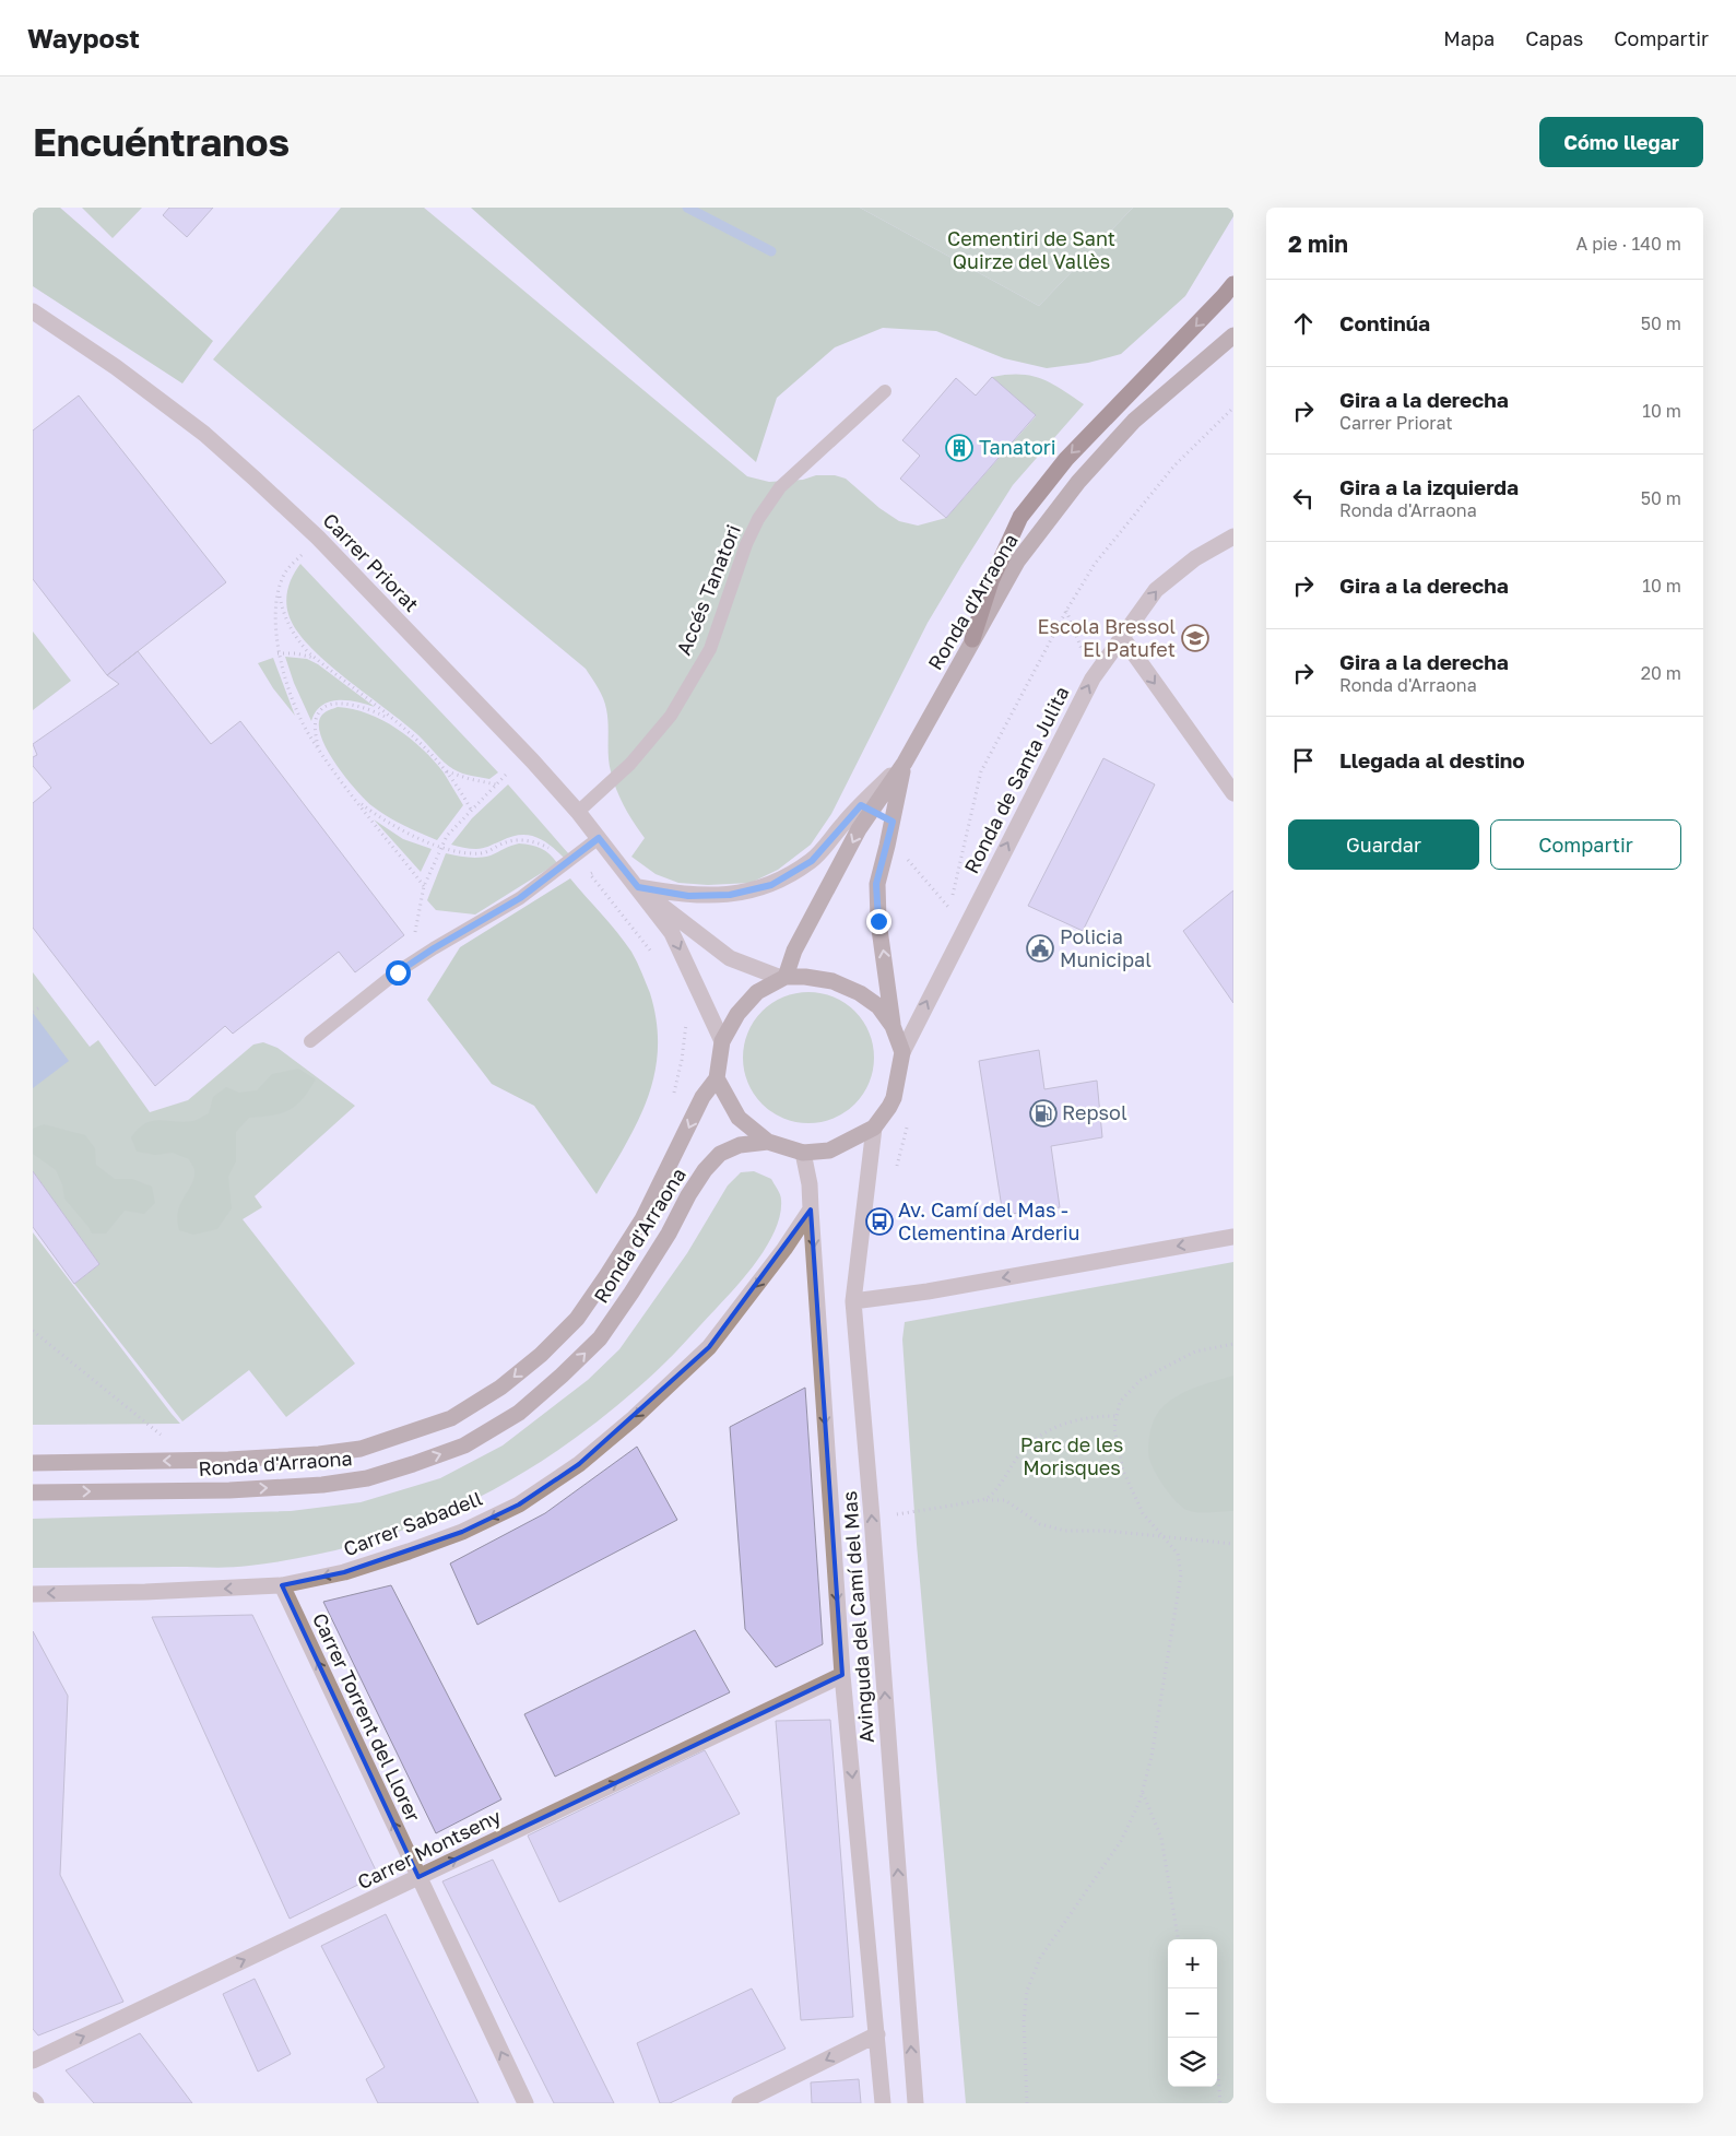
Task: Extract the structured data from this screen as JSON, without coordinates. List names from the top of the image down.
{
  "streets": {
    "street": [
      "Carrer Priorat",
      "Ronda d'Arraona",
      "Ronda de Santa Julita",
      "Carrer Sabadell",
      "Avinguda del Camí del Mas",
      "Carrer Torrent del Llorer",
      "Carrer Montseny"
    ],
    "lane": ["Accés Tanatori"]
  },
  "crossings": [
    ["Carrer Priorat", "Accés Tanatori"],
    ["Carrer Priorat", "Ronda d'Arraona"],
    ["Carrer Priorat", "Ronda de Santa Julita"],
    ["Carrer Priorat", "Avinguda del Camí del Mas"],
    ["Ronda d'Arraona", "Ronda de Santa Julita"],
    ["Ronda d'Arraona", "Avinguda del Camí del Mas"],
    ["Ronda de Santa Julita", "Avinguda del Camí del Mas"],
    ["Carrer Sabadell", "Avinguda del Camí del Mas"],
    ["Carrer Sabadell", "Carrer Torrent del Llorer"],
    ["Avinguda del Camí del Mas", "Carrer Montseny"],
    ["Carrer Torrent del Llorer", "Carrer Montseny"]
  ],
  "one_way": [
    "Ronda de Santa Julita",
    "Carrer Sabadell",
    "Carrer Torrent del Llorer",
    "Carrer Montseny"
  ],
  "parks": ["Cementiri de Sant Quirze del Vallès", "Parc de les Morisques"],
  "places": {
    "building": ["Tanatori"],
    "school or university": ["Escola Bressol El Patufet"],
    "public building": ["Policia Municipal"],
    "fuel station": ["Repsol"],
    "bus stop": ["Av. Camí del Mas - Clementina Arderiu"]
  },
  "page": {
    "header": "Waypost",
    "nav": ["Mapa", "Capas", "Compartir"],
    "buttons": [
      "Cómo llegar",
      ["Guardar", "Compartir"]
    ],
    "title": "Encuéntranos",
    "heading": ["2 min", "A pie · 140 m"],
    "list": [
      ["Continúa", "50 m"],
      ["Gira a la derecha", "Carrer Priorat", "10 m"],
      ["Gira a la izquierda", "Ronda d'Arraona", "50 m"],
      ["Gira a la derecha", "10 m"],
      ["Gira a la derecha", "Ronda d'Arraona", "20 m"],
      "Llegada al destino"
    ],
    "map_buttons": ["+", "−"]
  }
}
